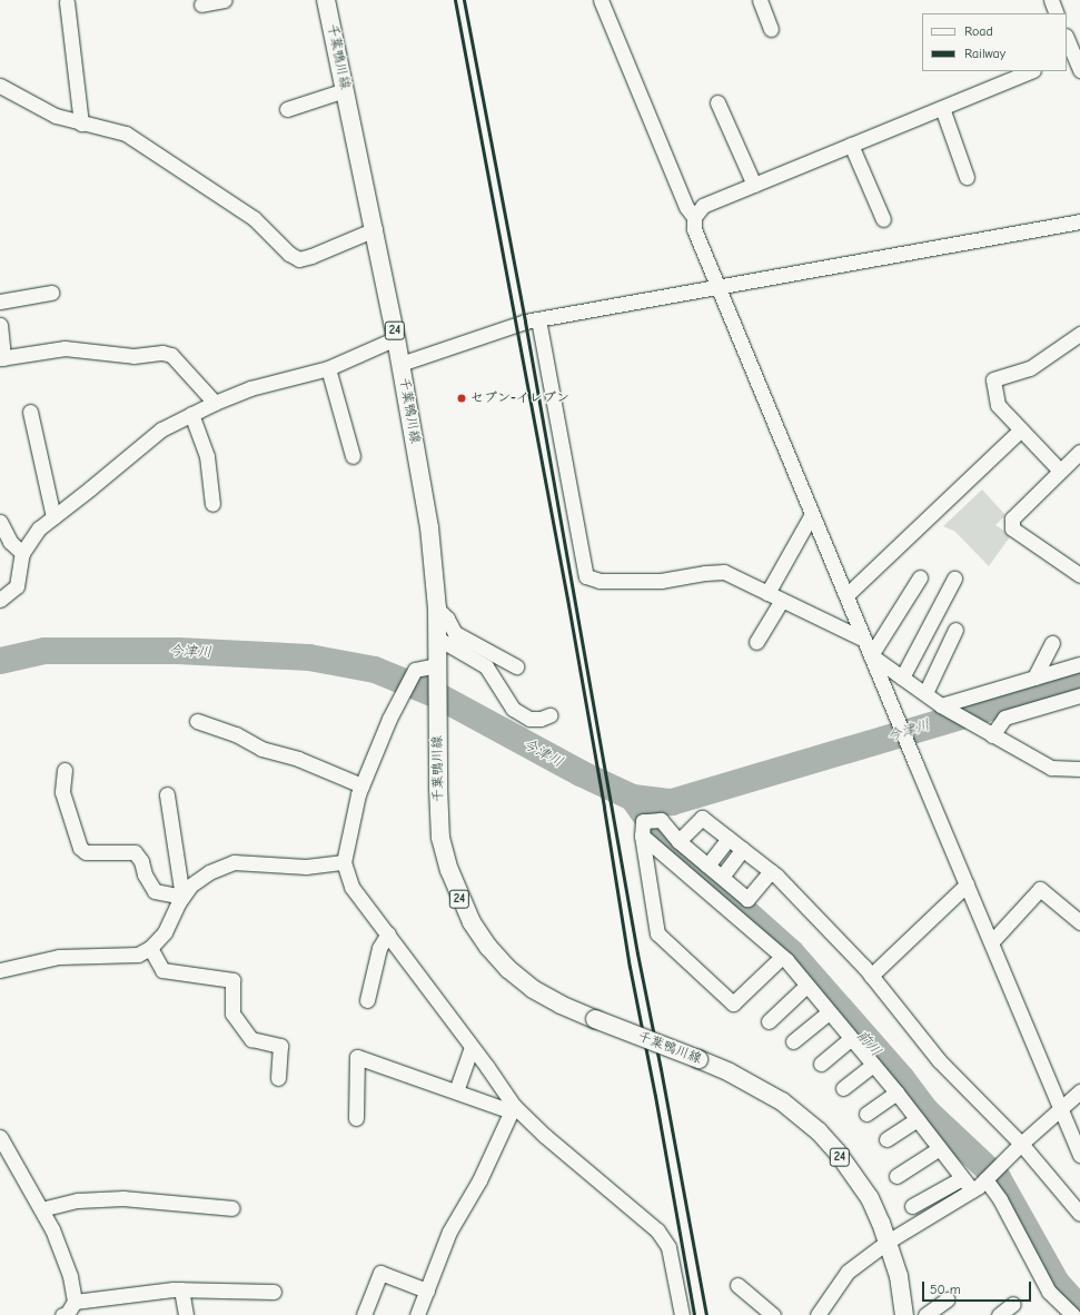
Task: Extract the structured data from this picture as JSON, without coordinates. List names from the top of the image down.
{
  "streets": {
    "main road": ["千葉鴨川線", "24"]
  },
  "water": ["今津川", "前川"],
  "places": ["セブン-イレブン"],
  "legend": ["Road", "Railway"],
  "scale_bar": "50 m"
}
